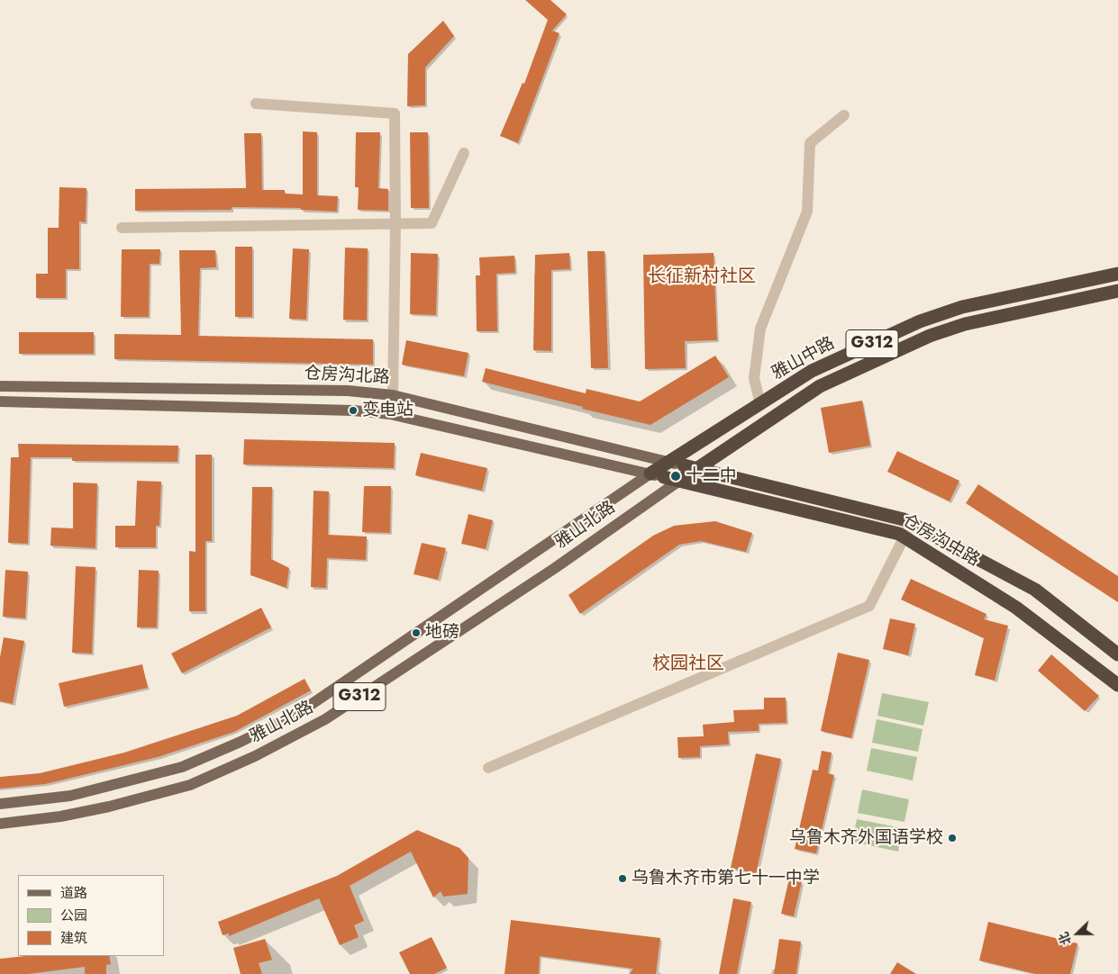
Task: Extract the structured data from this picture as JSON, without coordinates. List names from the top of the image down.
{
  "streets": {
    "highway": ["G312", "雅山中路", "仓房沟中路"],
    "main road": ["仓房沟北路", "雅山北路"]
  },
  "crossings": [
    ["雅山中路", "仓房沟北路"],
    ["雅山中路", "雅山北路"],
    ["雅山中路", "仓房沟中路"],
    ["仓房沟北路", "雅山北路"],
    ["仓房沟北路", "仓房沟中路"],
    ["雅山北路", "仓房沟中路"]
  ],
  "districts": ["长征新村社区", "校园社区"],
  "places": [
    "变电站",
    "十二中",
    "地磅",
    "乌鲁木齐外国语学校",
    "乌鲁木齐市第七十一中学"
  ],
  "legend": ["道路", "公园", "建筑"],
  "north": "left"
}
